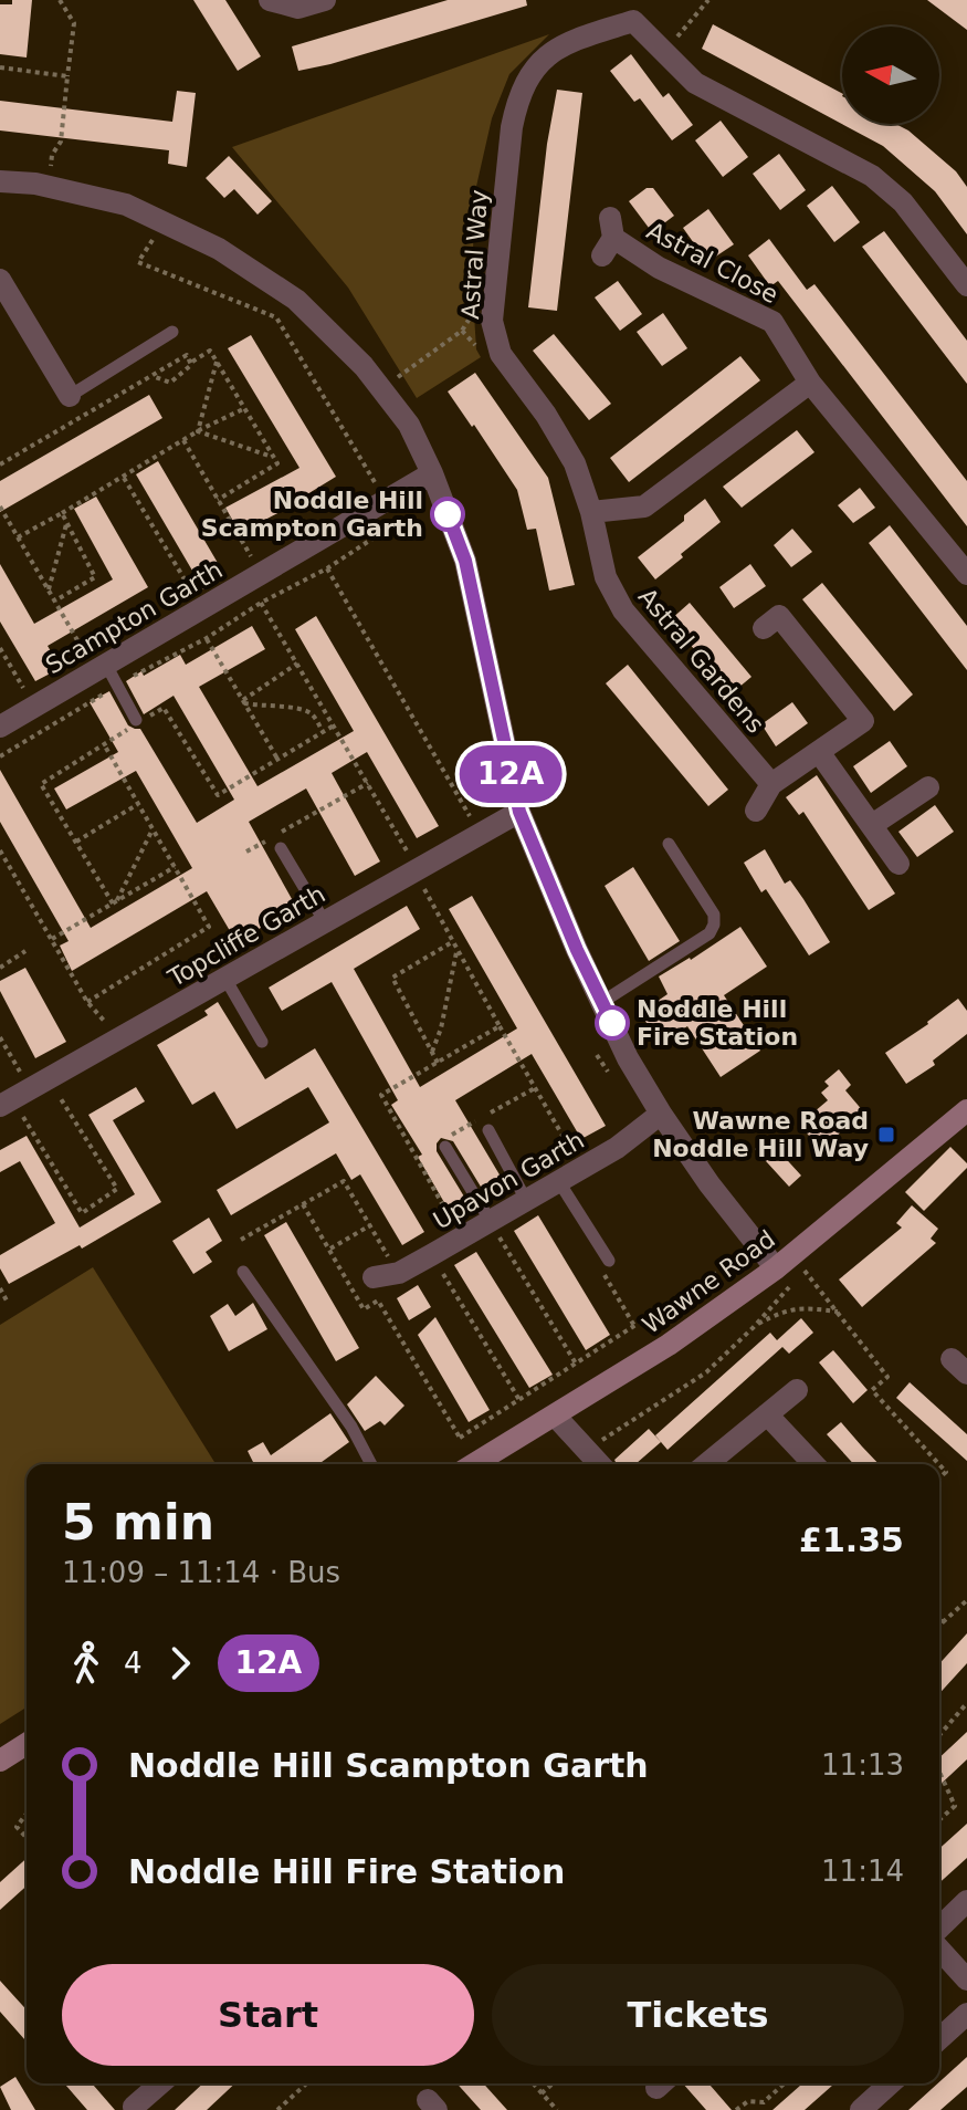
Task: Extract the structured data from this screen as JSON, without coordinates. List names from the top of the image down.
{
  "streets": {
    "street": [
      "Astral Way",
      "Astral Close",
      "Scampton Garth",
      "Astral Gardens",
      "Topcliffe Garth",
      "Upavon Garth",
      "Wawne Road"
    ]
  },
  "crossings": [
    ["Astral Way", "Astral Gardens"]
  ],
  "places": {
    "other": ["Noddle Hill Scampton Garth", "Noddle Hill Fire Station"],
    "transit": ["Wawne Road Noddle Hill Way"]
  },
  "lines": ["bus line 12A"],
  "north": "left",
  "page": {
    "on_map": "12A",
    "heading": ["5 min", "11:09 – 11:14 · Bus", "£1.35"],
    "legs": ["4", "12A"],
    "list": [
      {
        "name": "Noddle Hill Scampton Garth",
        "value": "11:13"
      },
      {
        "name": "Noddle Hill Fire Station",
        "value": "11:14"
      }
    ],
    "buttons": ["Start", "Tickets"]
  }
}
